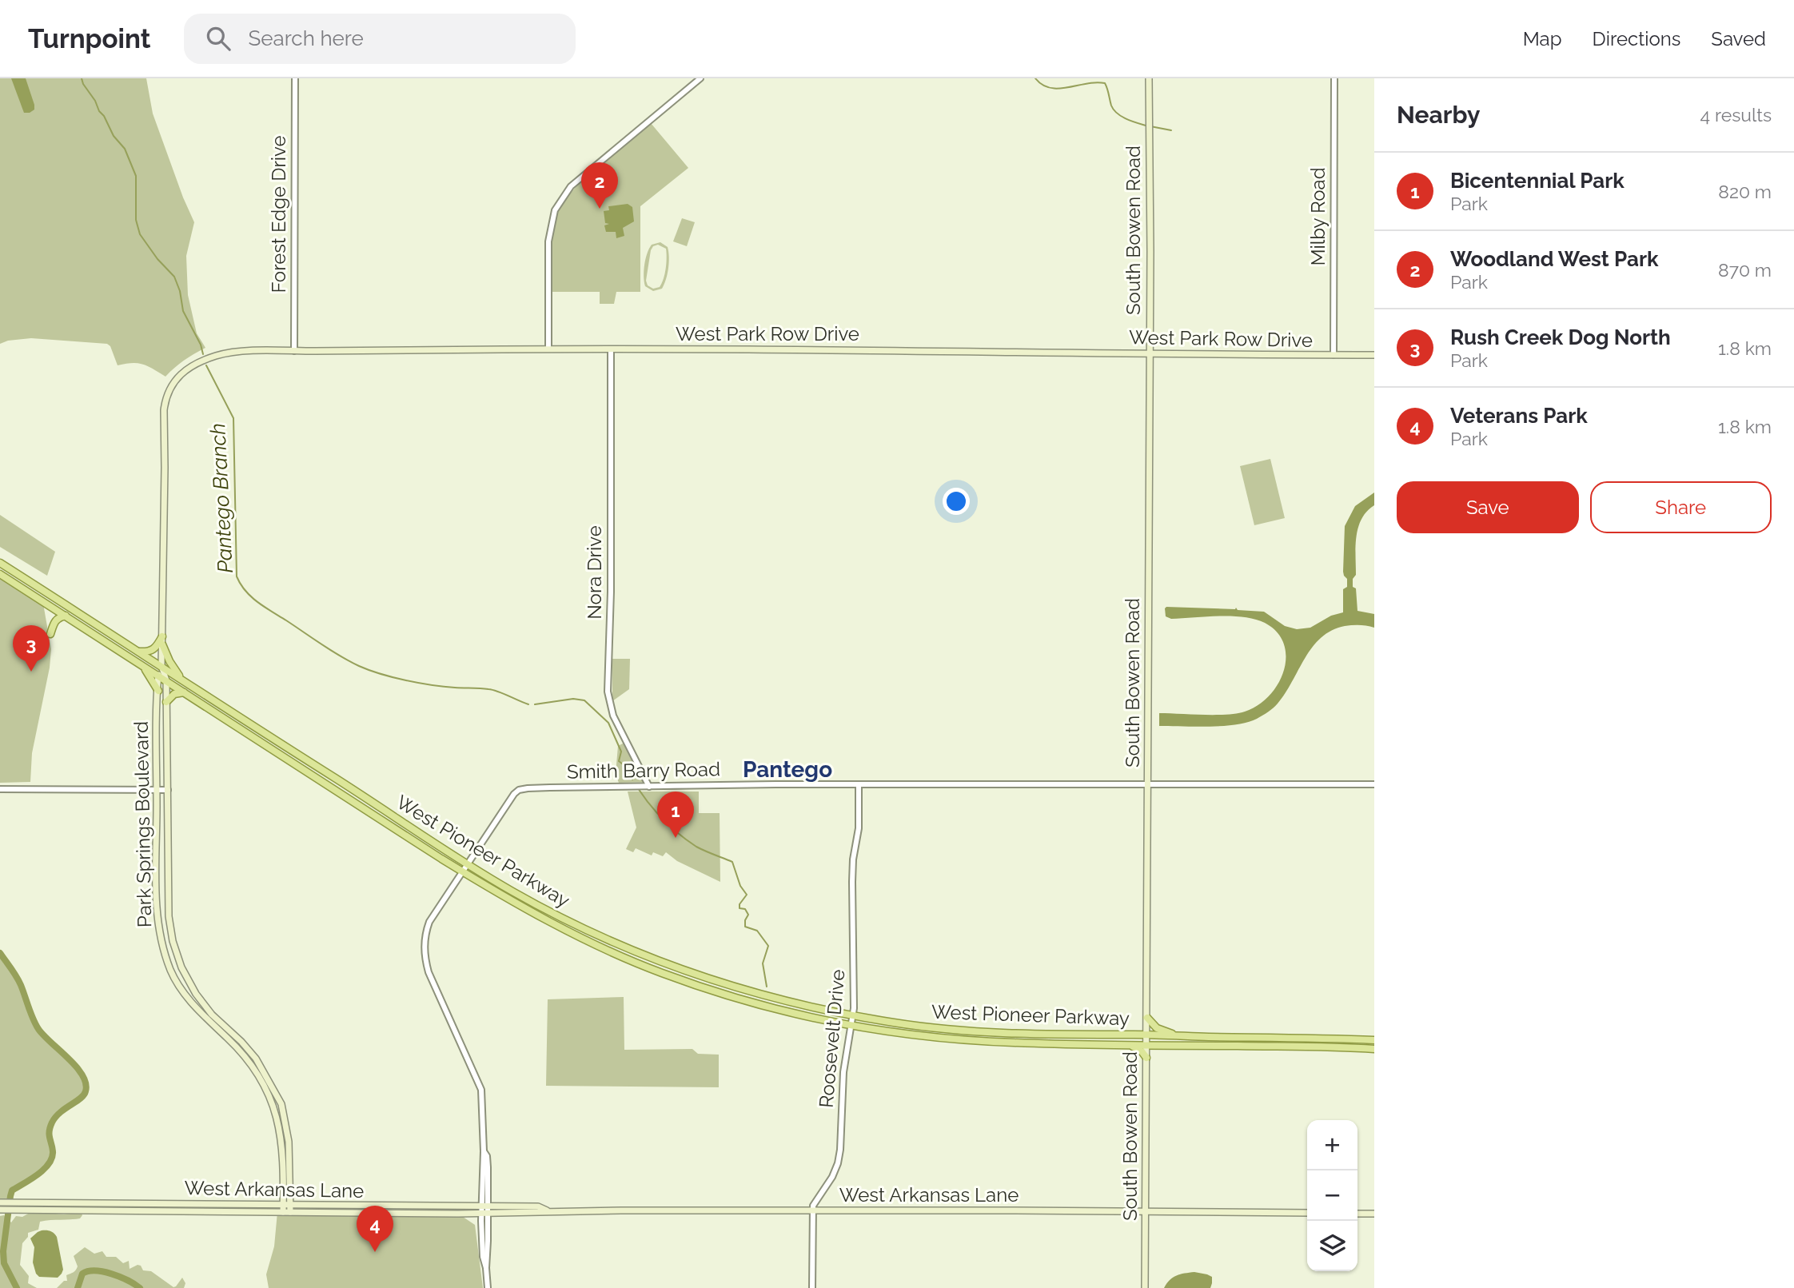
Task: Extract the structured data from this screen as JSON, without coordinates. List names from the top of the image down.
{
  "streets": {
    "main road": [
      "South Bowen Road",
      "West Park Row Drive",
      "Park Springs Boulevard",
      "West Pioneer Parkway",
      "West Arkansas Lane"
    ],
    "street": [
      "Forest Edge Drive",
      "Milby Road",
      "Nora Drive",
      "Smith Barry Road",
      "Roosevelt Drive"
    ]
  },
  "crossings": [
    ["Forest Edge Drive", "West Park Row Drive"],
    ["Milby Road", "West Park Row Drive"],
    ["South Bowen Road", "West Park Row Drive"],
    ["South Bowen Road", "Smith Barry Road"],
    ["South Bowen Road", "West Pioneer Parkway"],
    ["South Bowen Road", "West Arkansas Lane"],
    ["West Park Row Drive", "Nora Drive"],
    ["West Park Row Drive", "Park Springs Boulevard"],
    ["Nora Drive", "Smith Barry Road"],
    ["Smith Barry Road", "West Pioneer Parkway"],
    ["Smith Barry Road", "Roosevelt Drive"],
    ["Smith Barry Road", "West Arkansas Lane"],
    ["Park Springs Boulevard", "West Pioneer Parkway"],
    ["Park Springs Boulevard", "West Arkansas Lane"],
    ["West Pioneer Parkway", "Roosevelt Drive"],
    ["Roosevelt Drive", "West Arkansas Lane"]
  ],
  "districts": ["Pantego"],
  "water": ["Pantego Branch"],
  "page": {
    "header": "Turnpoint",
    "search": "Search here",
    "nav": ["Map", "Directions", "Saved"],
    "heading": ["Nearby", "4 results"],
    "list": [
      {
        "mark": "1",
        "name": "Bicentennial Park",
        "note": "Park",
        "value": "820 m"
      },
      {
        "mark": "2",
        "name": "Woodland West Park",
        "note": "Park",
        "value": "870 m"
      },
      {
        "mark": "3",
        "name": "Rush Creek Dog North",
        "note": "Park",
        "value": "1.8 km"
      },
      {
        "mark": "4",
        "name": "Veterans Park",
        "note": "Park",
        "value": "1.8 km"
      }
    ],
    "pins": [
      "2",
      "3",
      "1",
      "4"
    ],
    "buttons": ["Save", "Share"],
    "map_buttons": ["+", "−"]
  }
}
